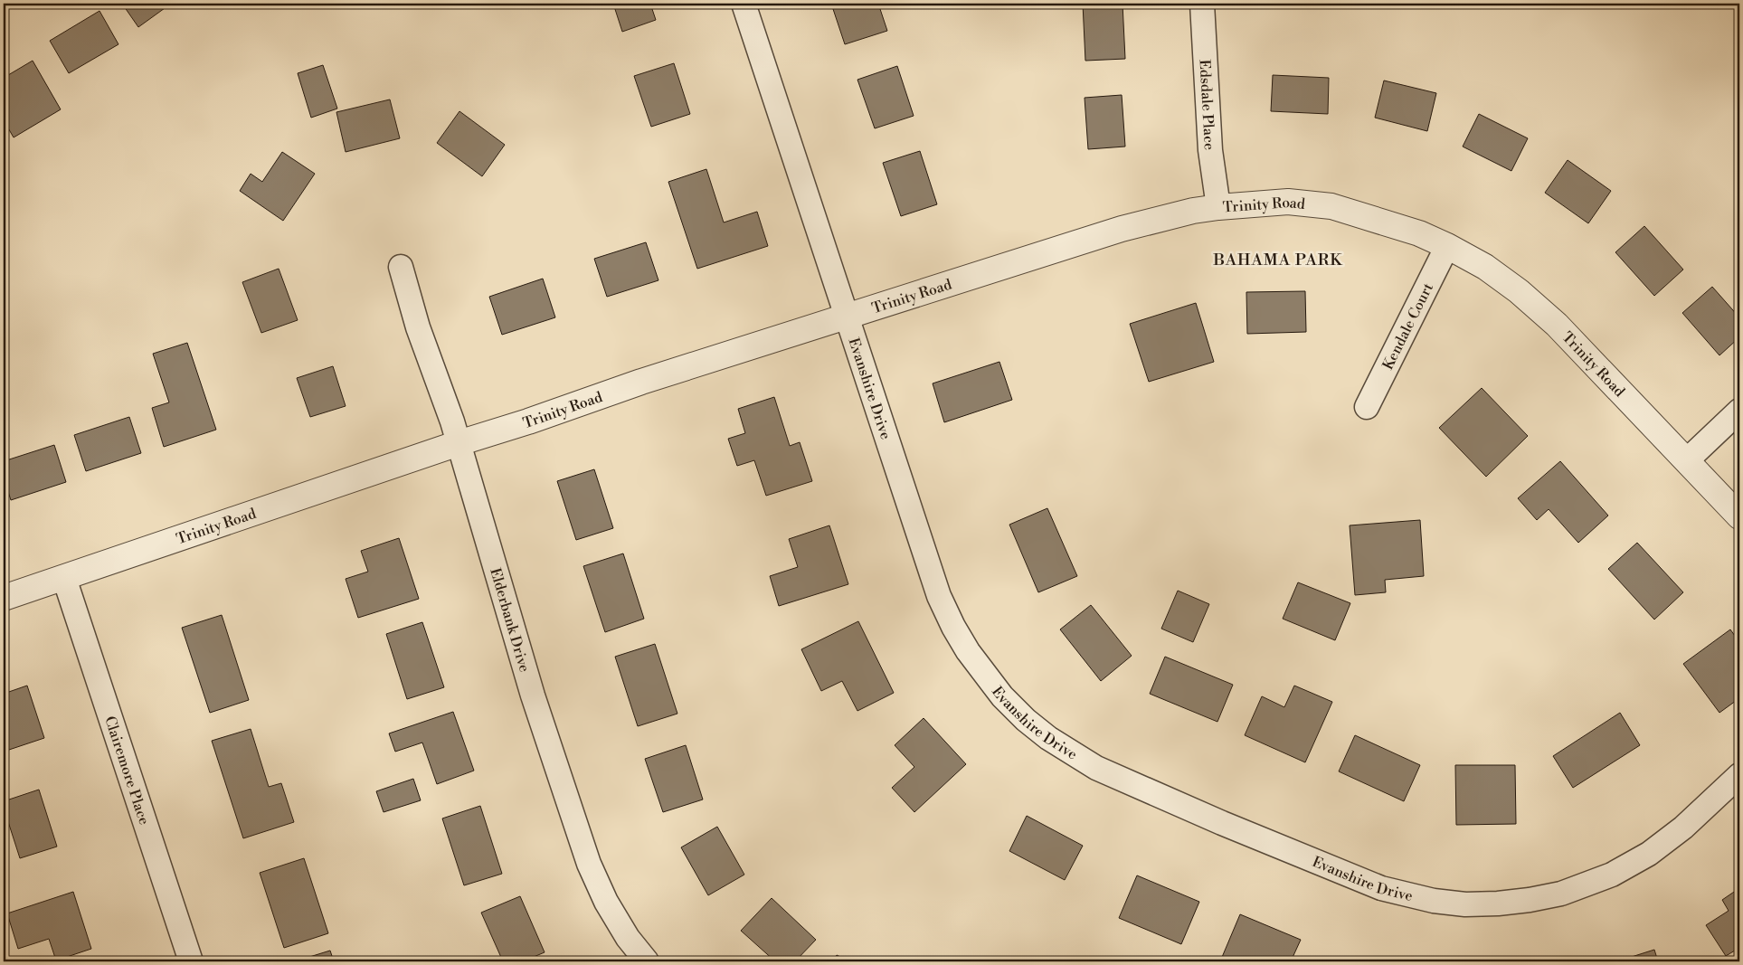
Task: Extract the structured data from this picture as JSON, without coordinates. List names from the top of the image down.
{
  "streets": {
    "street": [
      "Edsdale Place",
      "Trinity Road",
      "Kendale Court",
      "Evanshire Drive",
      "Elderbank Drive",
      "Clairemore Place"
    ]
  },
  "crossings": [
    ["Edsdale Place", "Trinity Road"],
    ["Trinity Road", "Kendale Court"],
    ["Trinity Road", "Evanshire Drive"],
    ["Trinity Road", "Elderbank Drive"],
    ["Trinity Road", "Clairemore Place"]
  ],
  "districts": ["BAHAMA PARK"]
}
